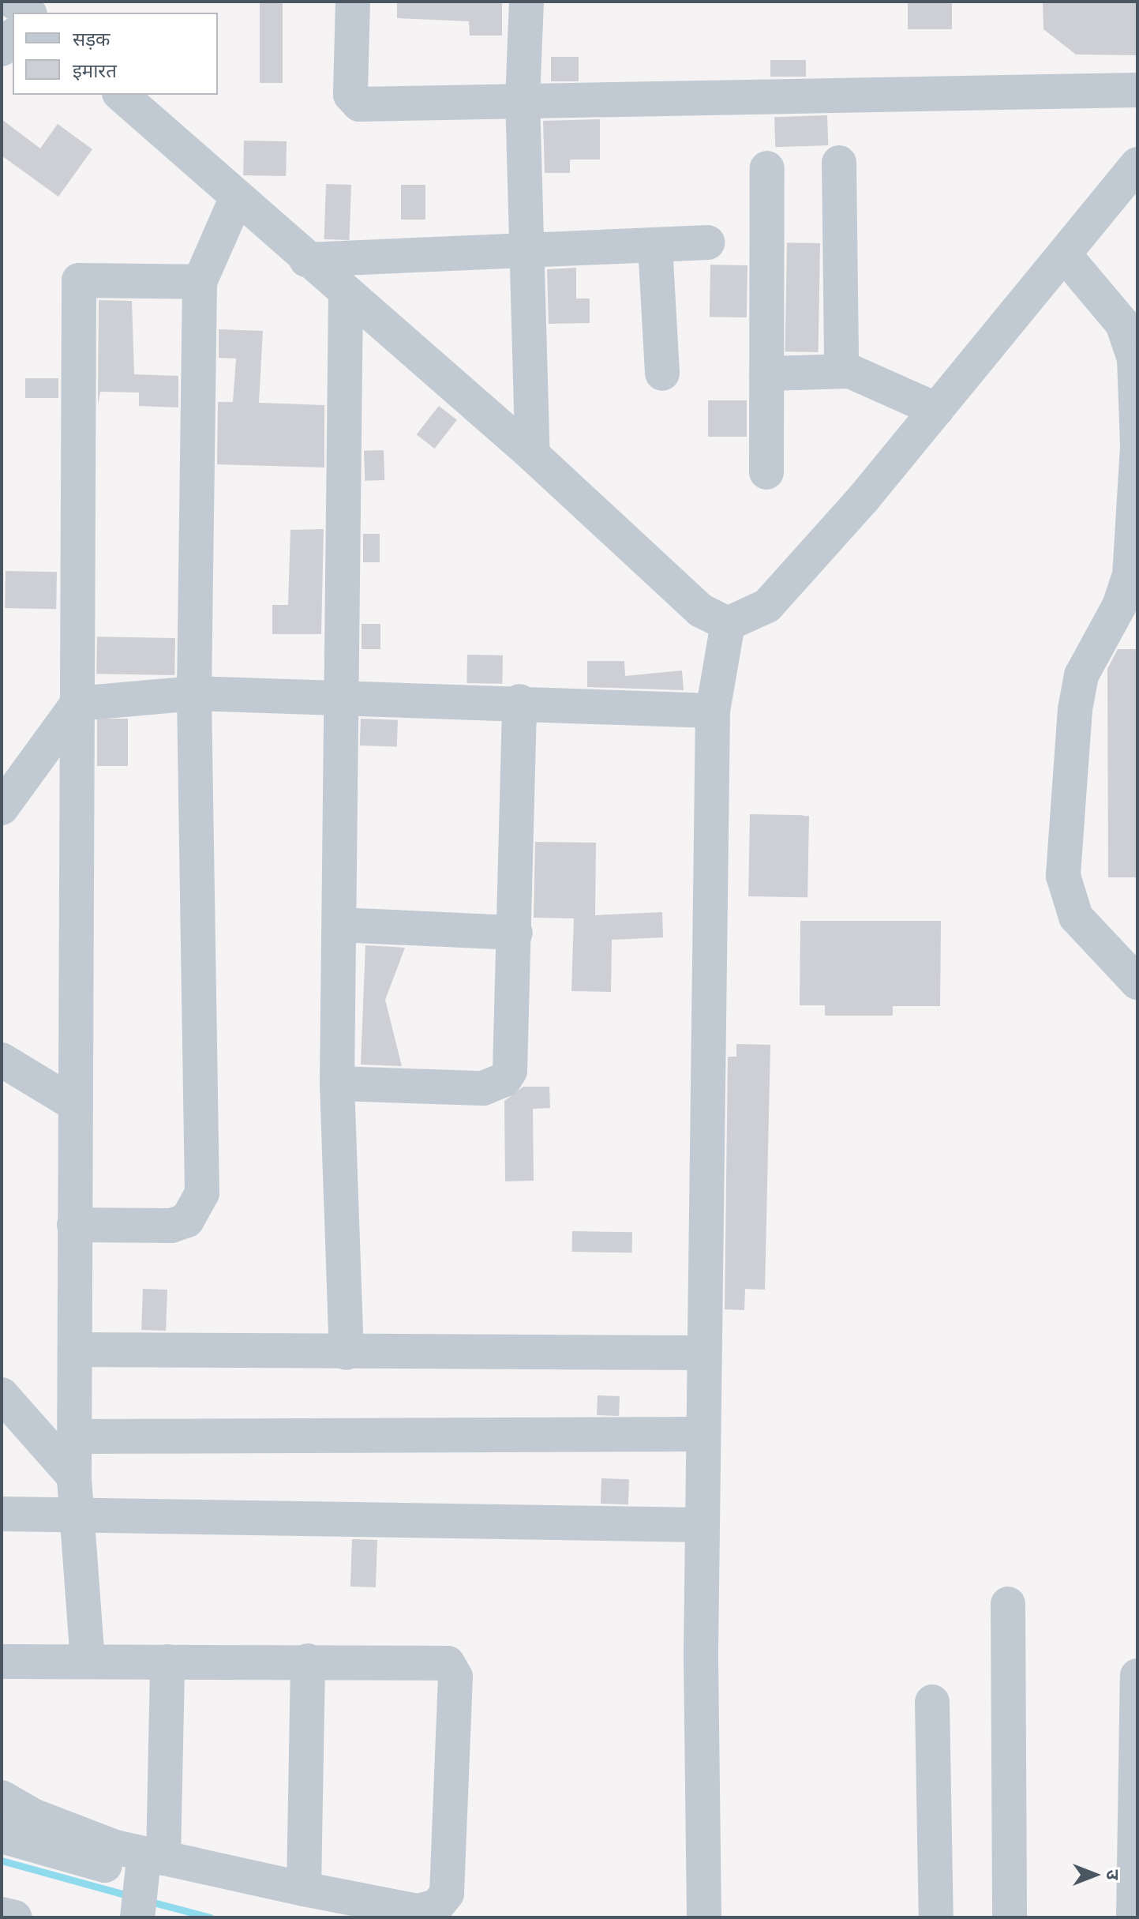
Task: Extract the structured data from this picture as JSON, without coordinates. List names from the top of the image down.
{
  "legend": ["सड़क", "इमारत"],
  "north": "right"
}
